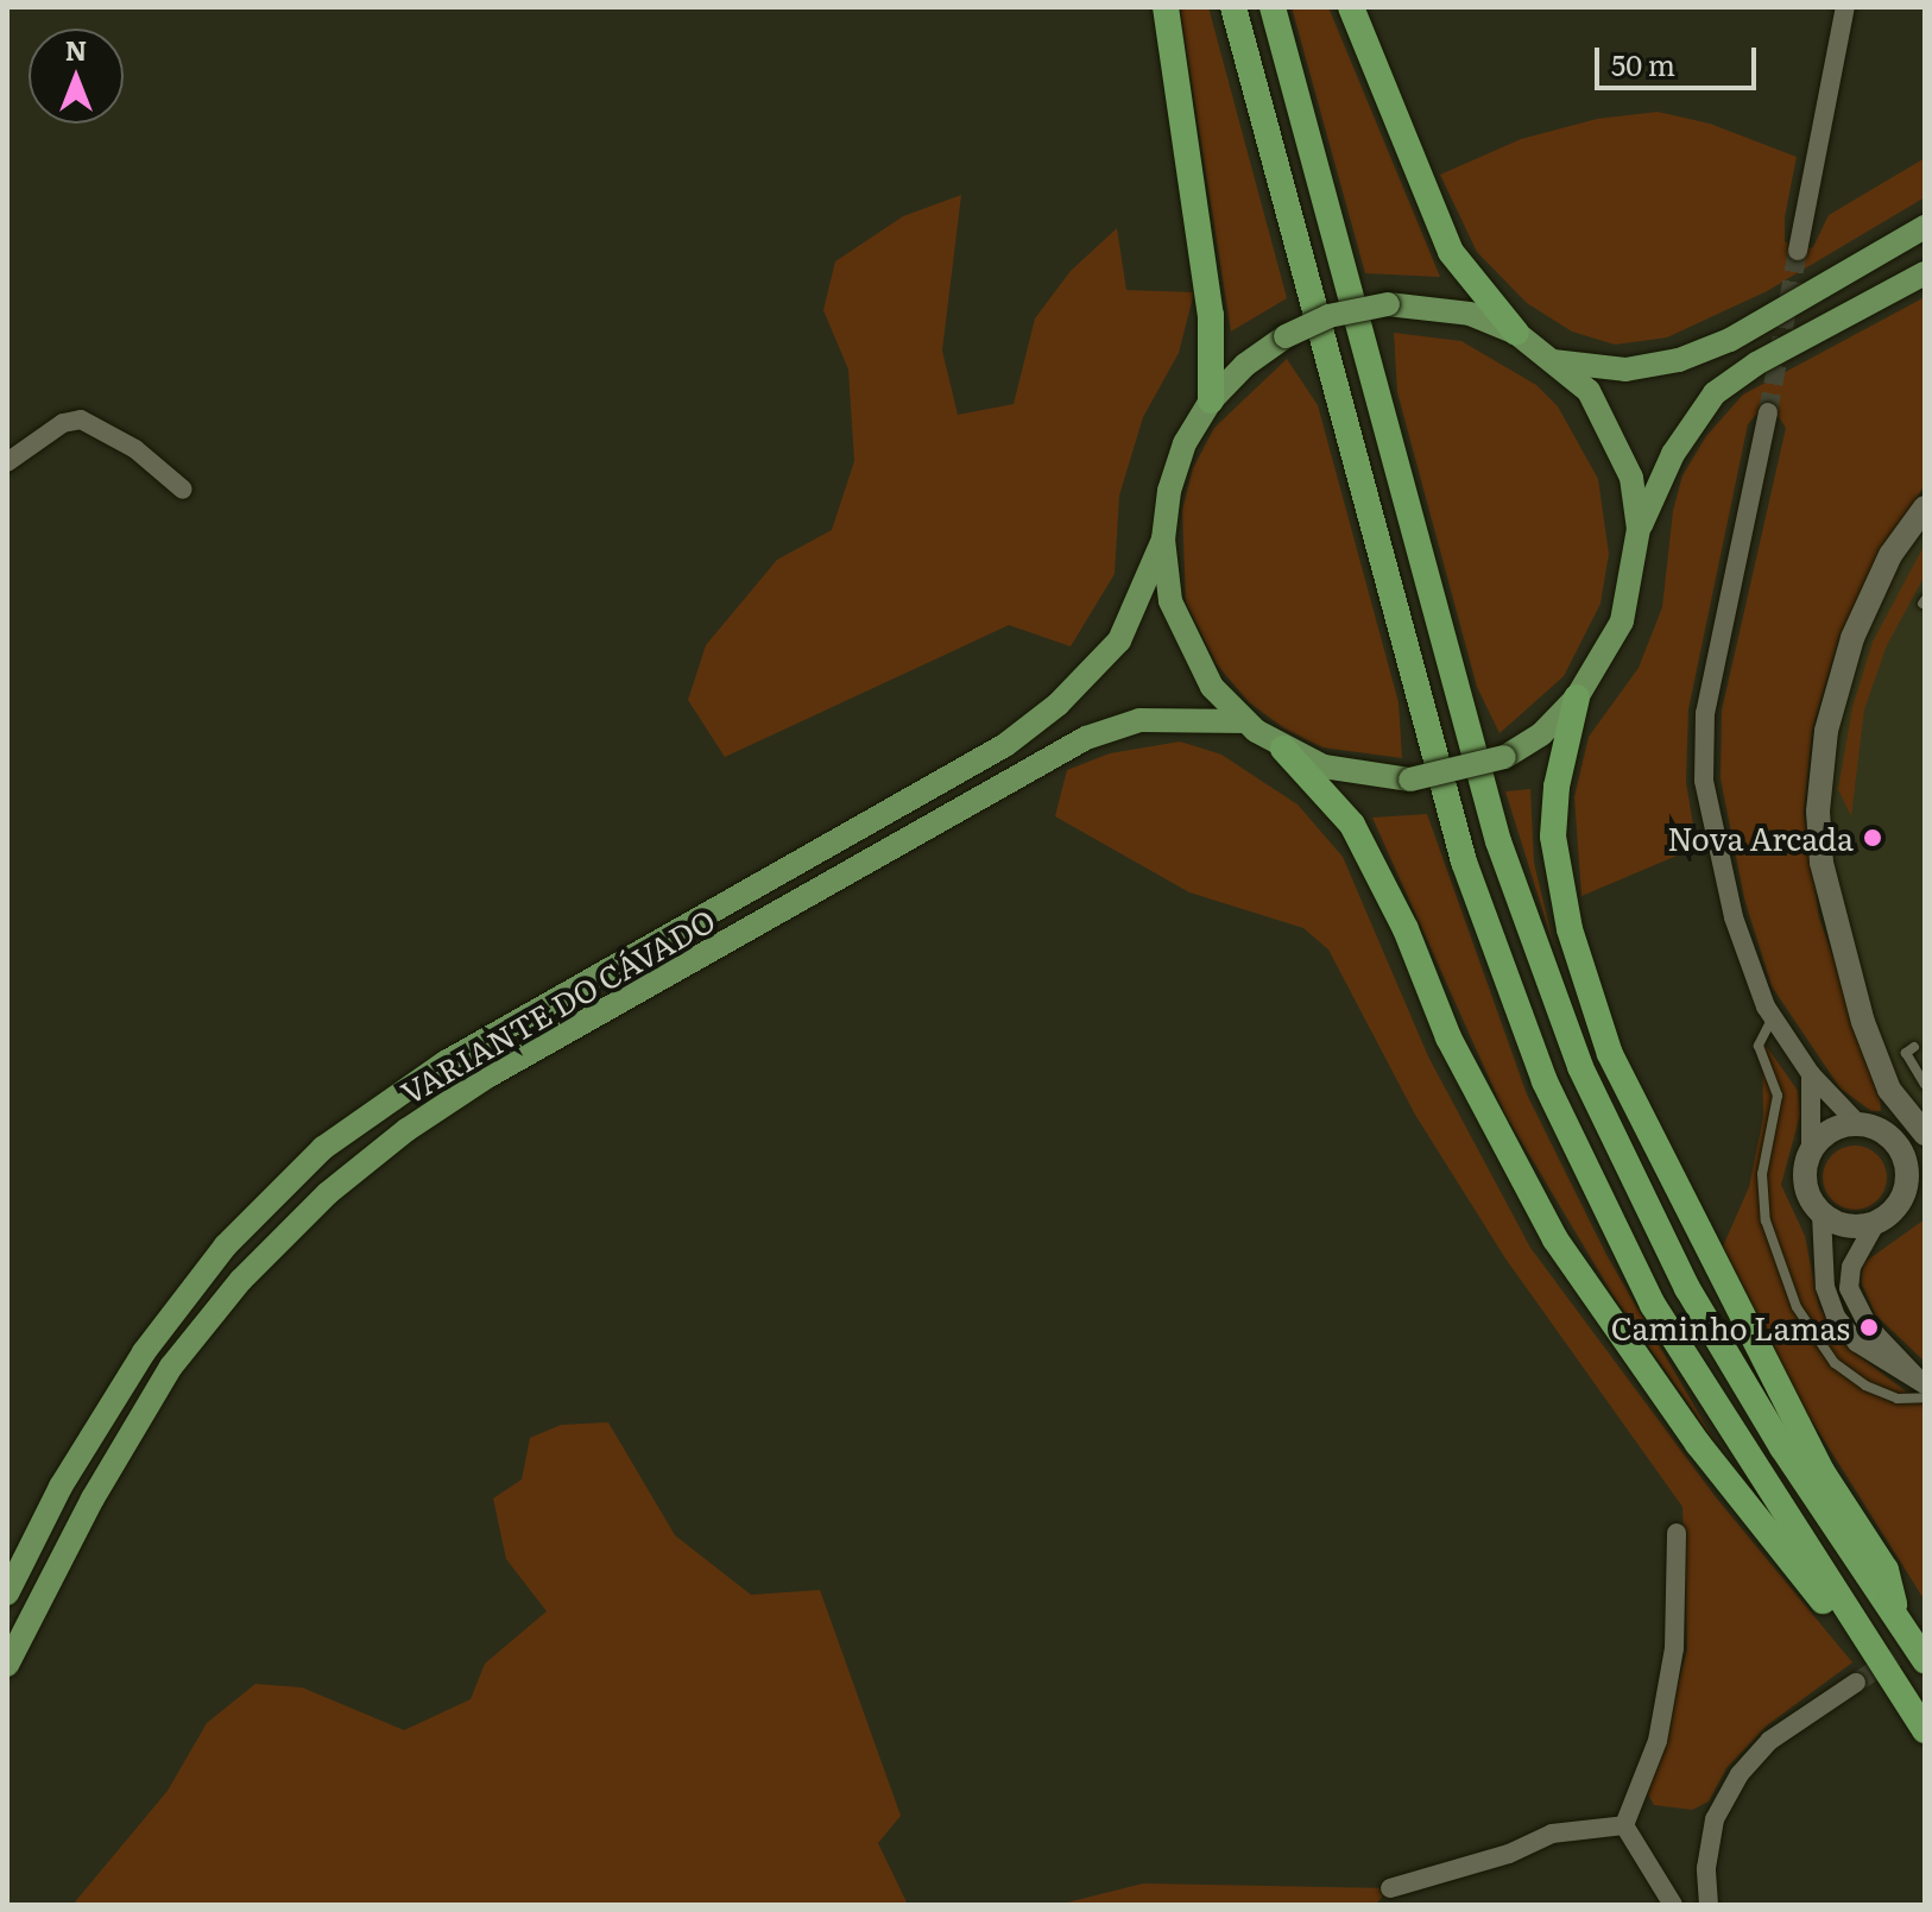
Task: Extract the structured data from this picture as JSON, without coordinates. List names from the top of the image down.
{
  "streets": {
    "main road": ["VARIANTE DO CÁVADO"]
  },
  "places": ["Nova Arcada", "Caminho Lamas"],
  "scale_bar": "50 m",
  "north": "top"
}
